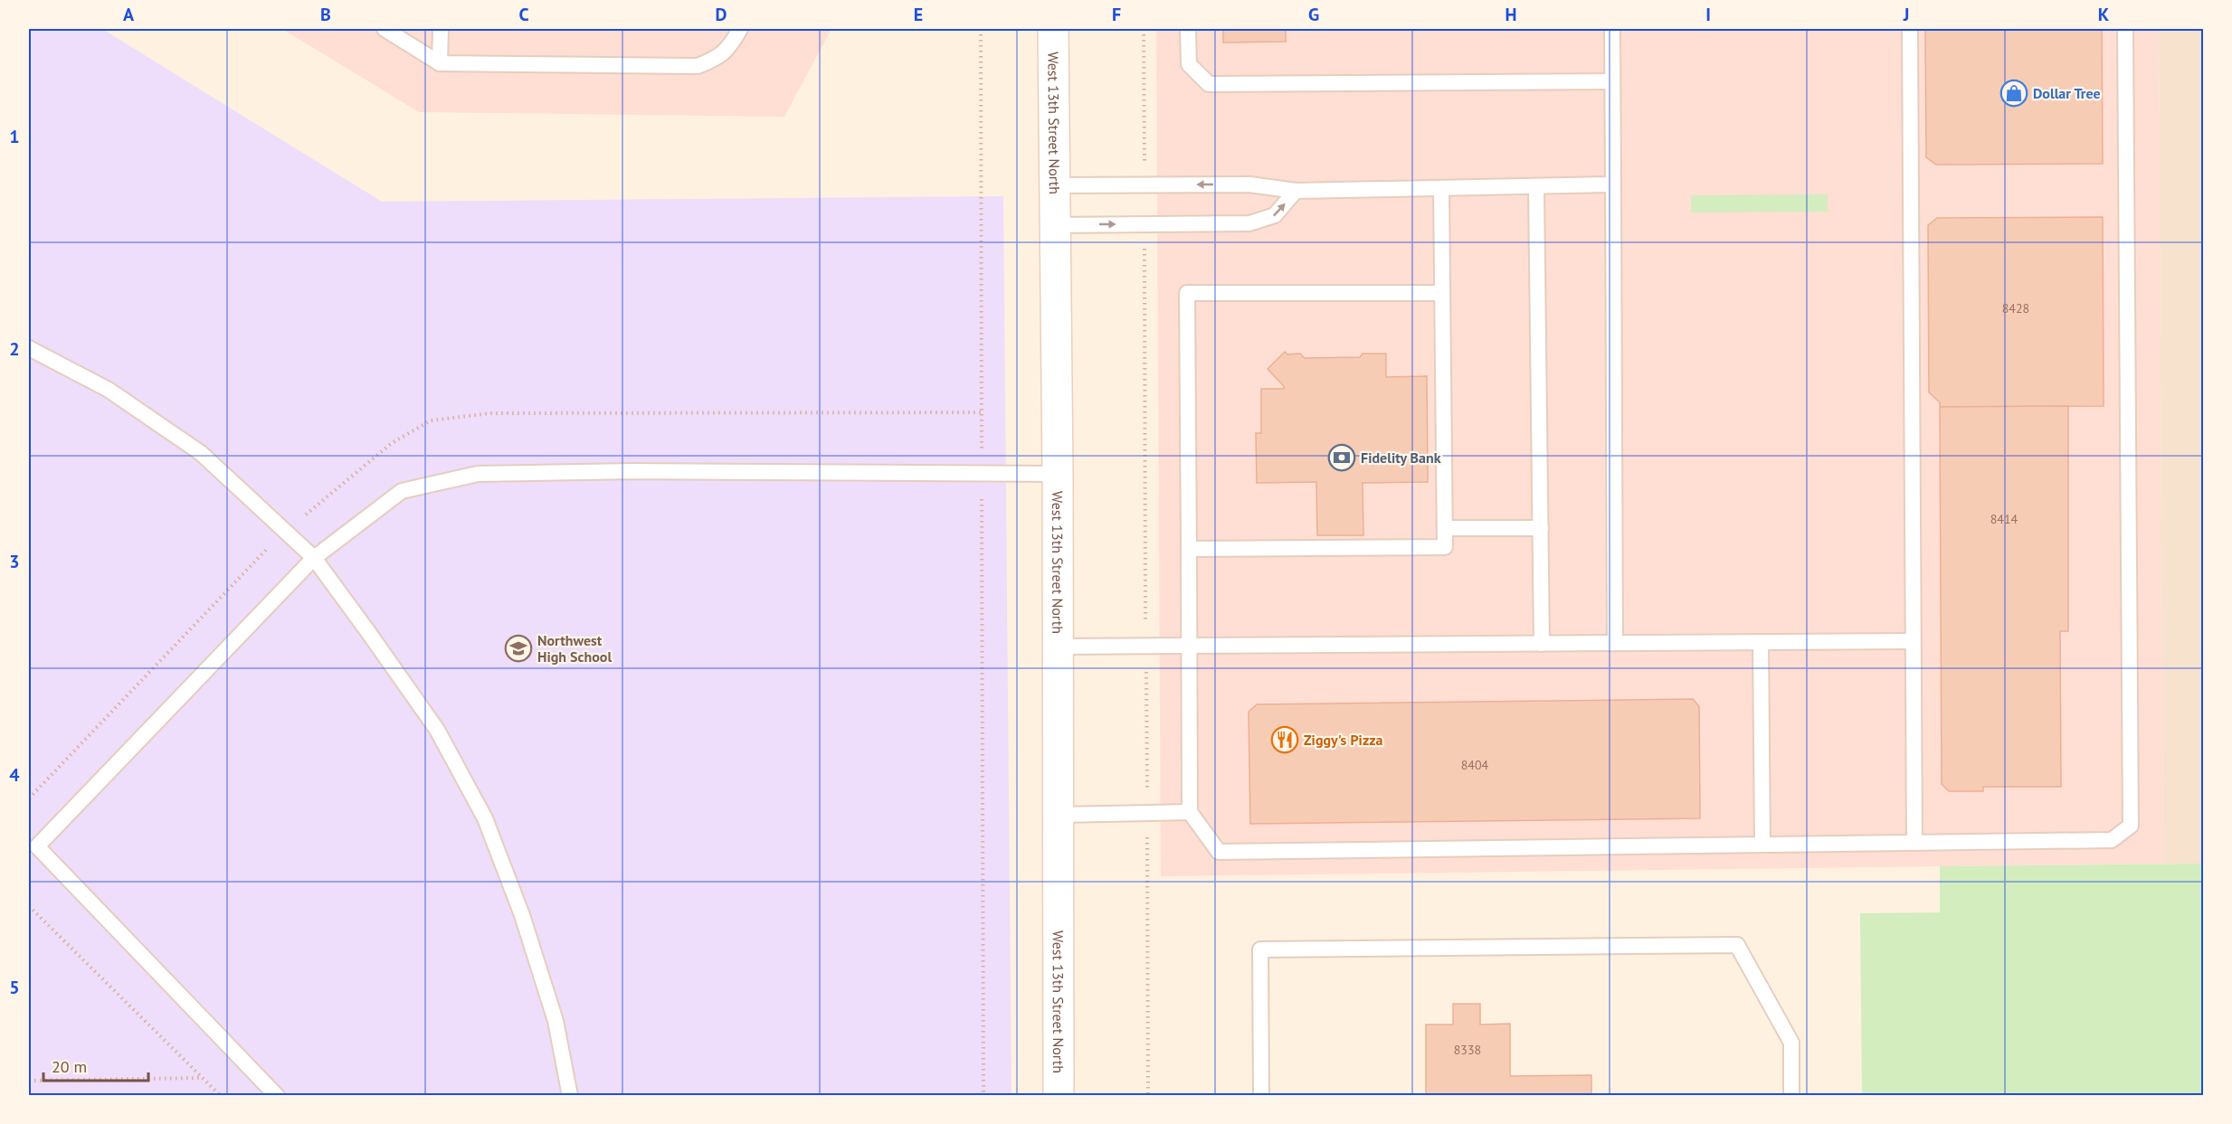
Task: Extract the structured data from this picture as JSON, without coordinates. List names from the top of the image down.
{
  "streets": {
    "street": ["West 13th Street North"]
  },
  "places": {
    "shop": ["Dollar Tree"],
    "bank": ["Fidelity Bank"],
    "school or university": ["Northwest High School"],
    "restaurant": ["Ziggy's Pizza"]
  },
  "house_numbers": [
    "8428",
    "8414",
    "8404",
    "8338"
  ],
  "scale_bar": "20 m",
  "grid": {
    "columns": [
      "A",
      "B",
      "C",
      "D",
      "E",
      "F",
      "G",
      "H",
      "I",
      "J",
      "K"
    ],
    "rows": [
      "1",
      "2",
      "3",
      "4",
      "5"
    ]
  }
}
